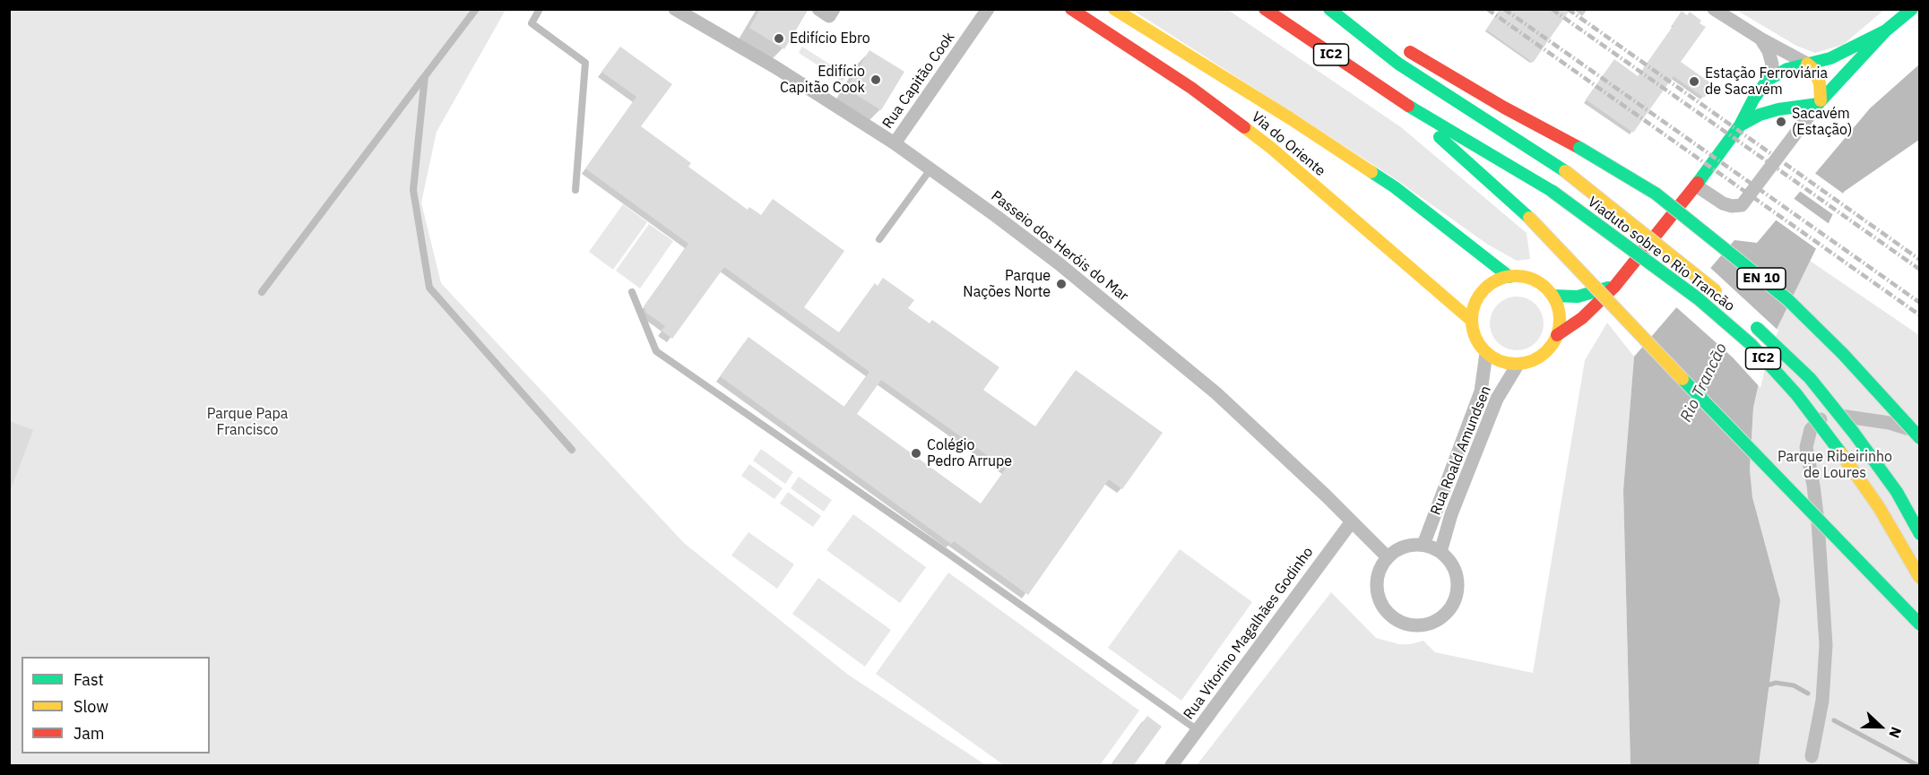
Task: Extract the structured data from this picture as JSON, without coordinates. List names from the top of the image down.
{
  "streets": {
    "main road": [
      "IC2",
      "Via do Oriente",
      "Viaduto sobre o Rio Trancão",
      "EN 10"
    ],
    "street": [
      "Rua Capitão Cook",
      "Passeio dos Heróis do Mar",
      "Rua Roald Amundsen",
      "Rua Vitorino Magalhães Godinho"
    ]
  },
  "crossings": [
    ["IC2", "Viaduto sobre o Rio Trancão"],
    ["Rua Capitão Cook", "Passeio dos Heróis do Mar"],
    ["Via do Oriente", "Rua Roald Amundsen"],
    ["Passeio dos Heróis do Mar", "Rua Roald Amundsen"],
    ["Passeio dos Heróis do Mar", "Rua Vitorino Magalhães Godinho"]
  ],
  "water": ["Rio Trancão"],
  "parks": ["Parque Papa Francisco", "Parque Ribeirinho de Loures"],
  "places": [
    "Edifício Ebro",
    "Edifício Capitão Cook",
    "Estação Ferroviária de Sacavém",
    "Sacavém (Estação)",
    "Parque Nações Norte",
    "Colégio Pedro Arrupe"
  ],
  "legend": ["Fast", "Slow", "Jam"],
  "north": "right"
}
